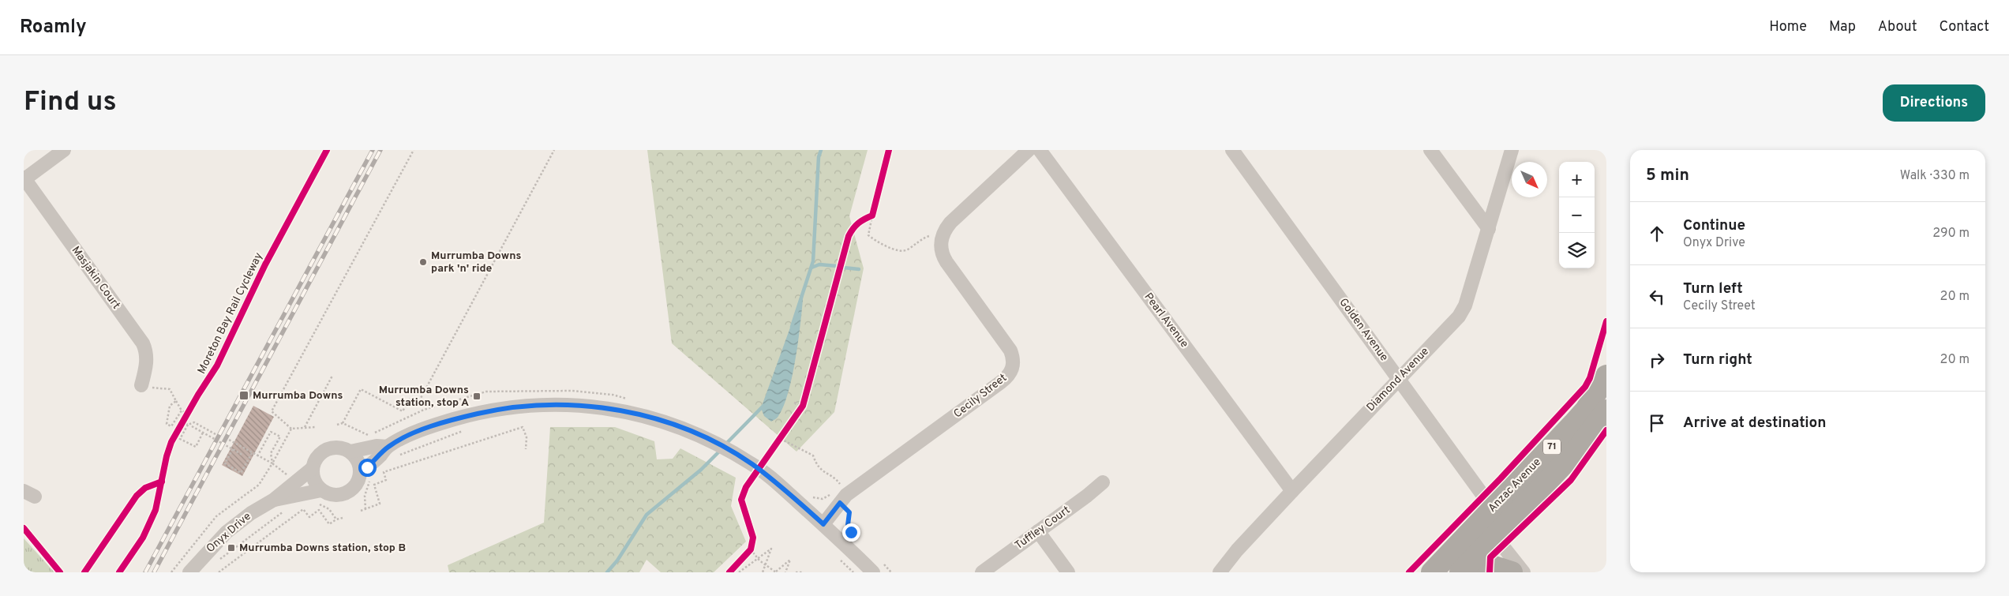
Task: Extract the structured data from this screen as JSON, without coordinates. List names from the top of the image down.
{
  "streets": {
    "highway": ["71", "Anzac Avenue"],
    "street": [
      "Masjakin Court",
      "Pearl Avenue",
      "Golden Avenue",
      "Diamond Avenue",
      "Cecily Street",
      "Tuffley Court",
      "Onyx Drive"
    ],
    "cycle path": ["Moreton Bay Rail Cycleway"]
  },
  "crossings": [
    ["Pearl Avenue", "Diamond Avenue"],
    ["Golden Avenue", "Diamond Avenue"],
    ["Golden Avenue", "Anzac Avenue"]
  ],
  "places": {
    "other": ["Murrumba Downs park 'n' ride"],
    "transit": ["Murrumba Downs", "Murrumba Downs station, stop A", "Murrumba Downs station, stop B"]
  },
  "north": "bottom right",
  "page": {
    "header": "Roamly",
    "nav": [
      "Home",
      "Map",
      "About",
      "Contact"
    ],
    "buttons": "Directions",
    "title": "Find us",
    "heading": ["5 min", "Walk · 330 m"],
    "map_buttons": ["+", "−"],
    "list": [
      ["Continue", "Onyx Drive", "290 m"],
      ["Turn left", "Cecily Street", "20 m"],
      ["Turn right", "20 m"],
      "Arrive at destination"
    ]
  }
}
